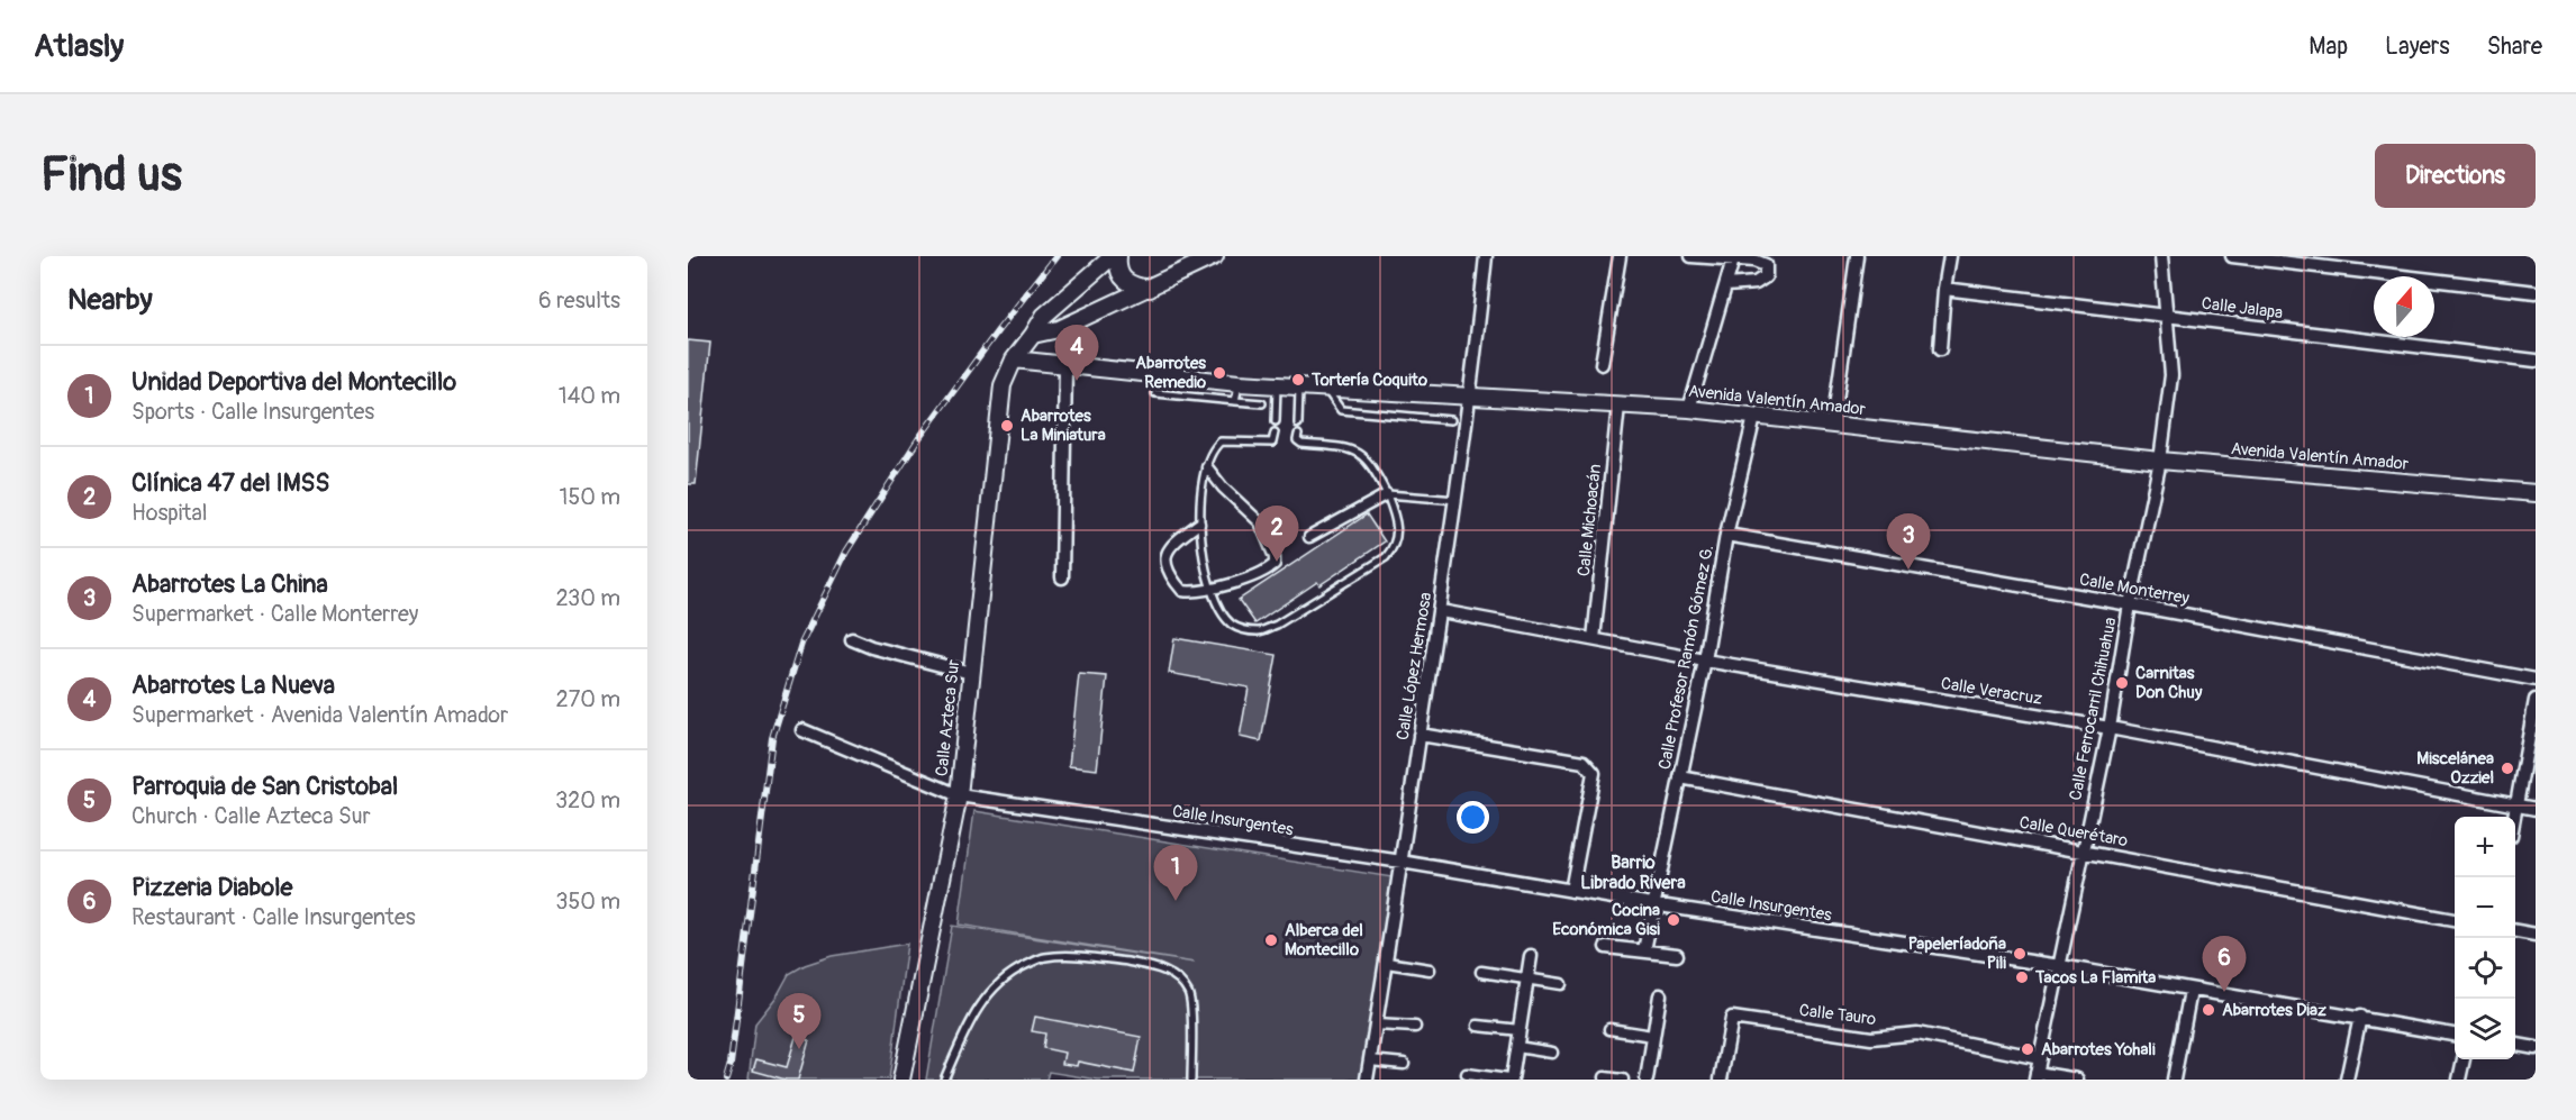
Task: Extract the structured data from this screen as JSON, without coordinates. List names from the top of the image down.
{
  "streets": {
    "street": [
      "Calle Jalapa",
      "Avenida Valentín Amador",
      "Calle Michoacán",
      "Calle Monterrey",
      "Calle Profesor Ramón Gómez G.",
      "Calle López Hermosa",
      "Calle Veracruz",
      "Calle Ferrocarril Chihuahua",
      "Calle Azteca Sur",
      "Calle Insurgentes",
      "Calle Querétaro",
      "Calle Tauro"
    ]
  },
  "crossings": [
    ["Calle Jalapa", "Calle Ferrocarril Chihuahua"],
    ["Avenida Valentín Amador", "Calle Michoacán"],
    ["Avenida Valentín Amador", "Calle Profesor Ramón Gómez G."],
    ["Avenida Valentín Amador", "Calle López Hermosa"],
    ["Avenida Valentín Amador", "Calle Ferrocarril Chihuahua"],
    ["Avenida Valentín Amador", "Calle Azteca Sur"],
    ["Calle Michoacán", "Calle Veracruz"],
    ["Calle Monterrey", "Calle Profesor Ramón Gómez G."],
    ["Calle Monterrey", "Calle Ferrocarril Chihuahua"],
    ["Calle Profesor Ramón Gómez G.", "Calle Veracruz"],
    ["Calle Profesor Ramón Gómez G.", "Calle Insurgentes"],
    ["Calle Profesor Ramón Gómez G.", "Calle Querétaro"],
    ["Calle López Hermosa", "Calle Veracruz"],
    ["Calle López Hermosa", "Calle Insurgentes"],
    ["Calle Veracruz", "Calle Ferrocarril Chihuahua"],
    ["Calle Ferrocarril Chihuahua", "Calle Insurgentes"],
    ["Calle Ferrocarril Chihuahua", "Calle Querétaro"],
    ["Calle Ferrocarril Chihuahua", "Calle Tauro"],
    ["Calle Azteca Sur", "Calle Insurgentes"]
  ],
  "districts": ["Barrio Librado Rivera"],
  "places": [
    "Abarrotes Remedio",
    "Tortería Coquito",
    "Abarrotes La Miniatura",
    "Carnitas Don Chuy",
    "Miscelánea Ozziel",
    "Cocina Económica Gisi",
    "Alberca del Montecillo",
    "Papeleríadoña Pili",
    "Tacos La Flamita",
    "Abarrotes Diaz",
    "Abarrotes Yohali"
  ],
  "north": "top",
  "page": {
    "header": "Atlasly",
    "nav": ["Map", "Layers", "Share"],
    "buttons": "Directions",
    "title": "Find us",
    "heading": ["Nearby", "6 results"],
    "pins": [
      "4",
      "2",
      "3",
      "1",
      "6",
      "5"
    ],
    "list": [
      {
        "mark": "1",
        "name": "Unidad Deportiva del Montecillo",
        "note": "Sports · Calle Insurgentes",
        "value": "140 m"
      },
      {
        "mark": "2",
        "name": "Clínica 47 del IMSS",
        "note": "Hospital",
        "value": "150 m"
      },
      {
        "mark": "3",
        "name": "Abarrotes La China",
        "note": "Supermarket · Calle Monterrey",
        "value": "230 m"
      },
      {
        "mark": "4",
        "name": "Abarrotes La Nueva",
        "note": "Supermarket · Avenida Valentín Amador",
        "value": "270 m"
      },
      {
        "mark": "5",
        "name": "Parroquia de San Cristobal",
        "note": "Church · Calle Azteca Sur",
        "value": "320 m"
      },
      {
        "mark": "6",
        "name": "Pizzeria Diabole",
        "note": "Restaurant · Calle Insurgentes",
        "value": "350 m"
      }
    ],
    "map_buttons": ["+", "−"]
  }
}
